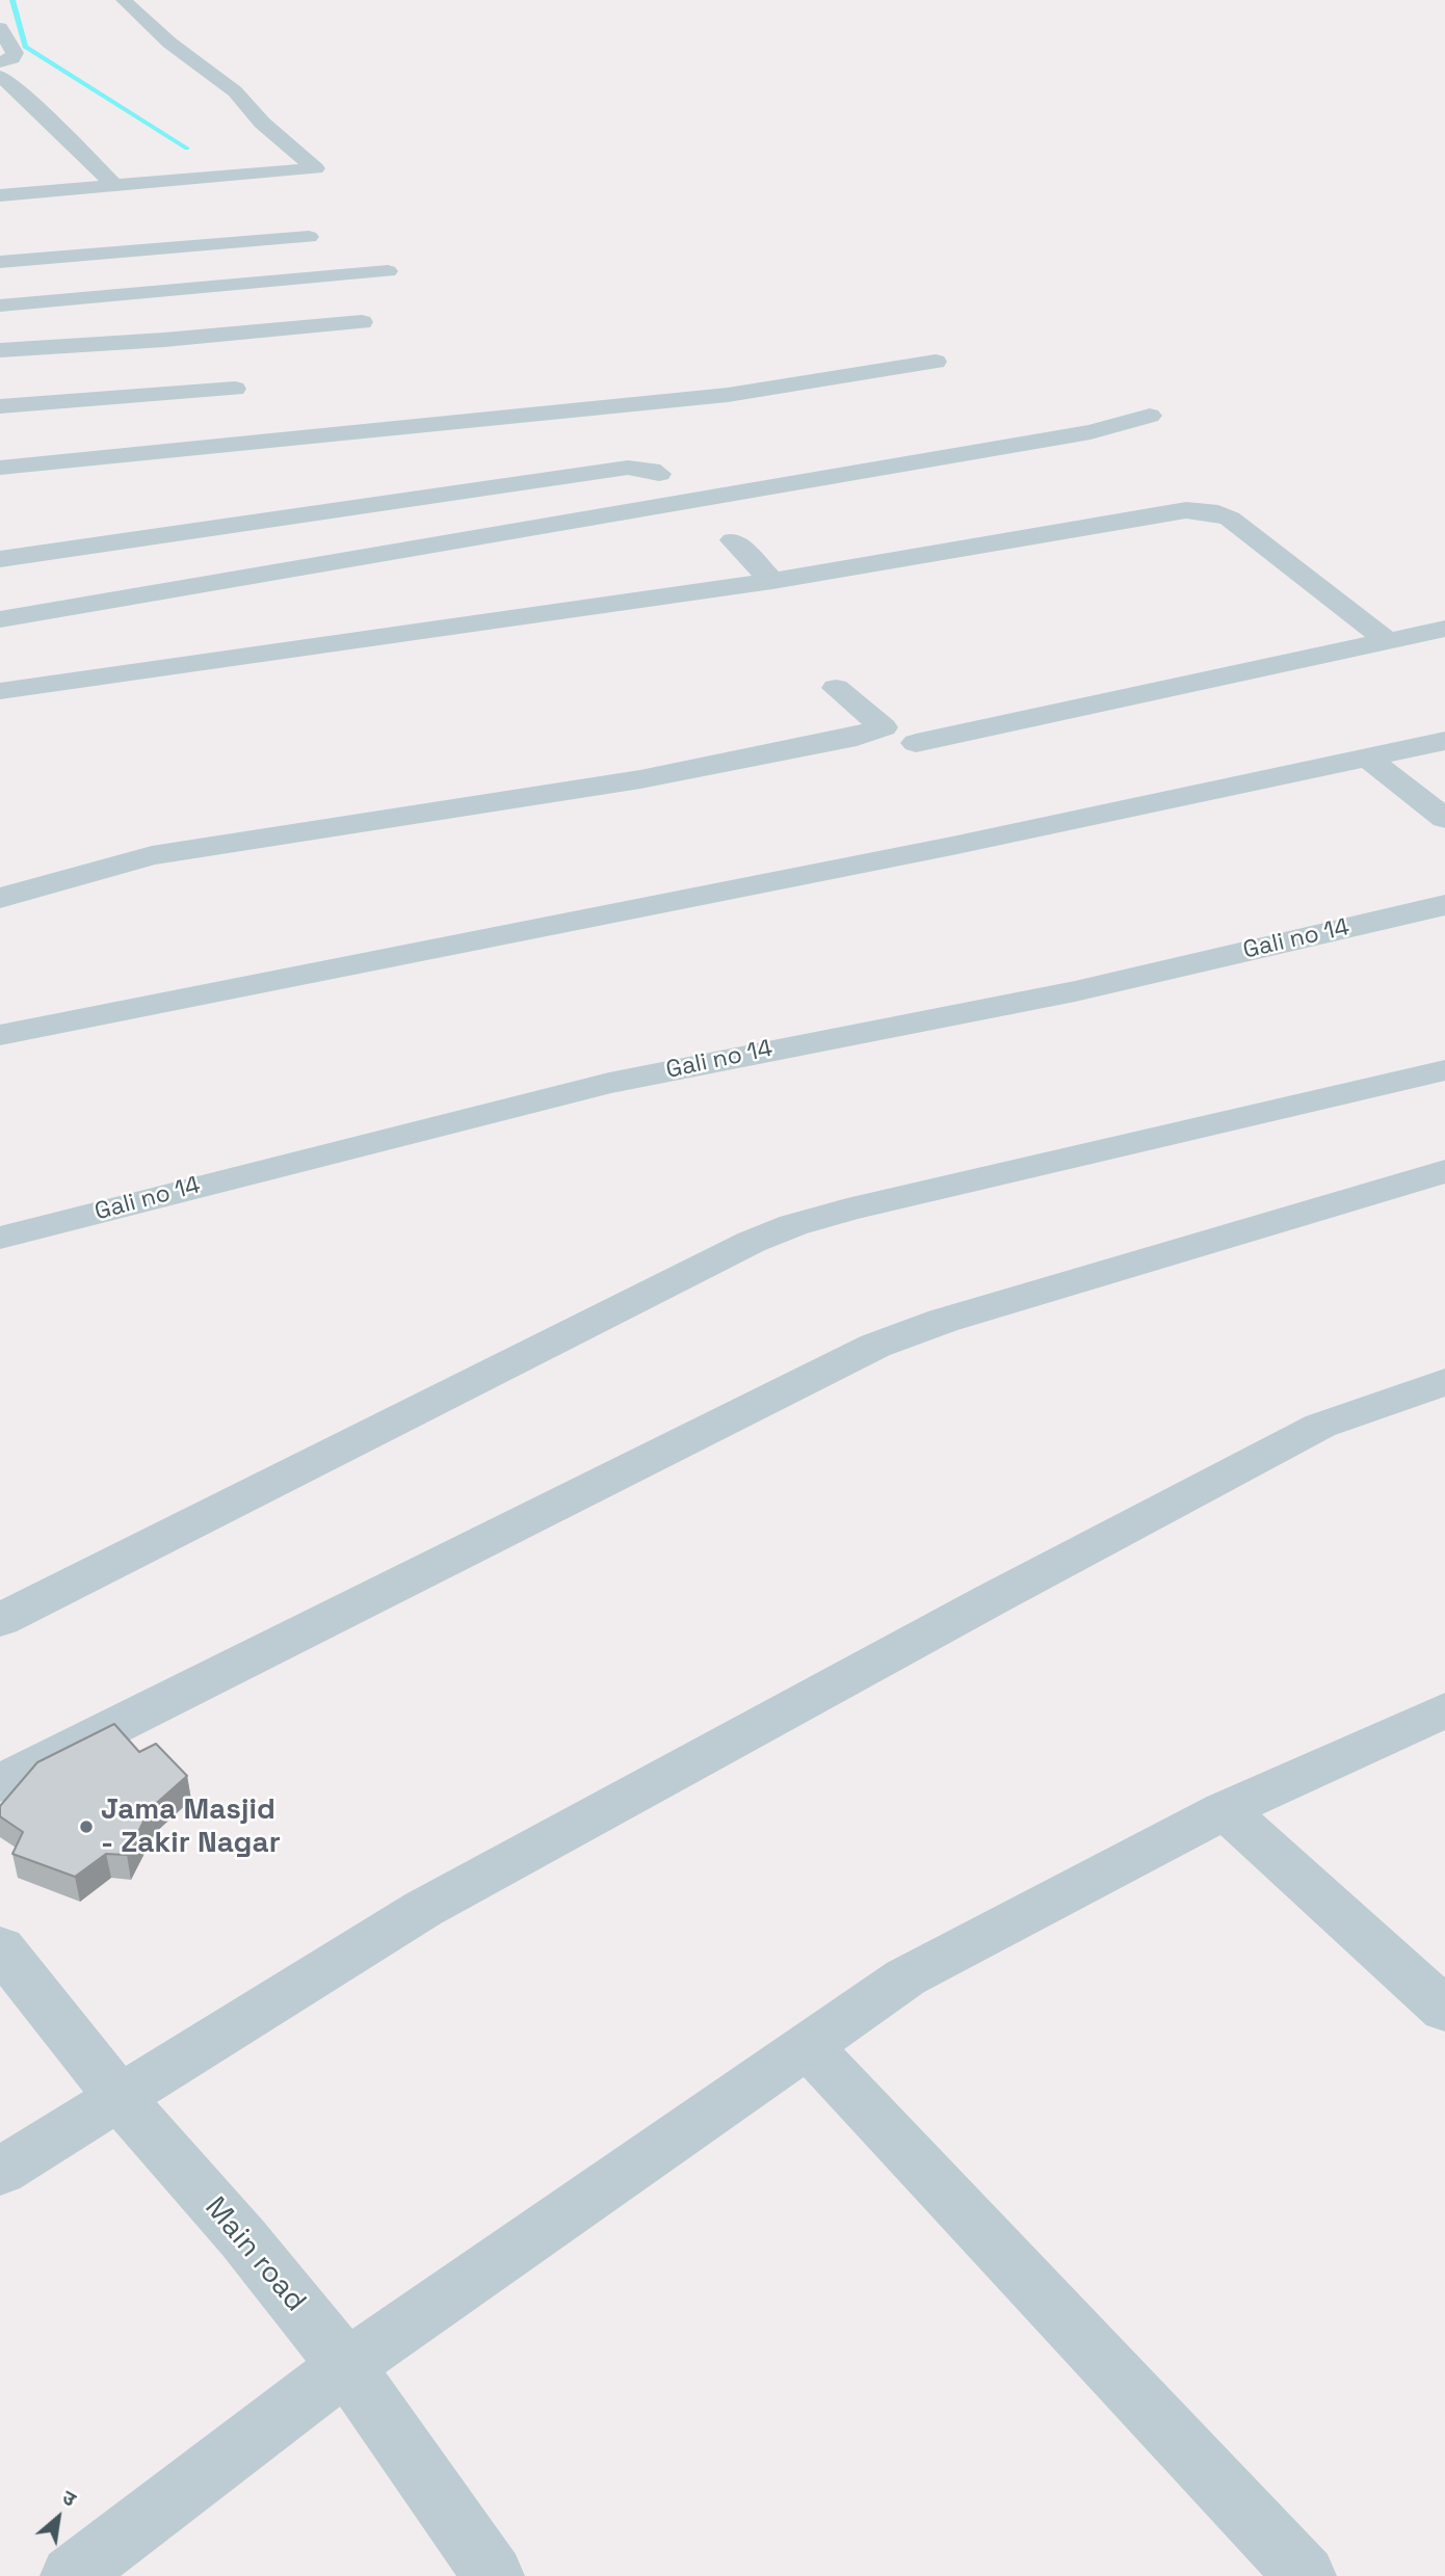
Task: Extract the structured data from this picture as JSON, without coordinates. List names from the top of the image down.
{
  "streets": {
    "street": ["Gali no 14", "Main road"]
  },
  "places": ["Jama Masjid - Zakir Nagar"],
  "north": "top right"
}
